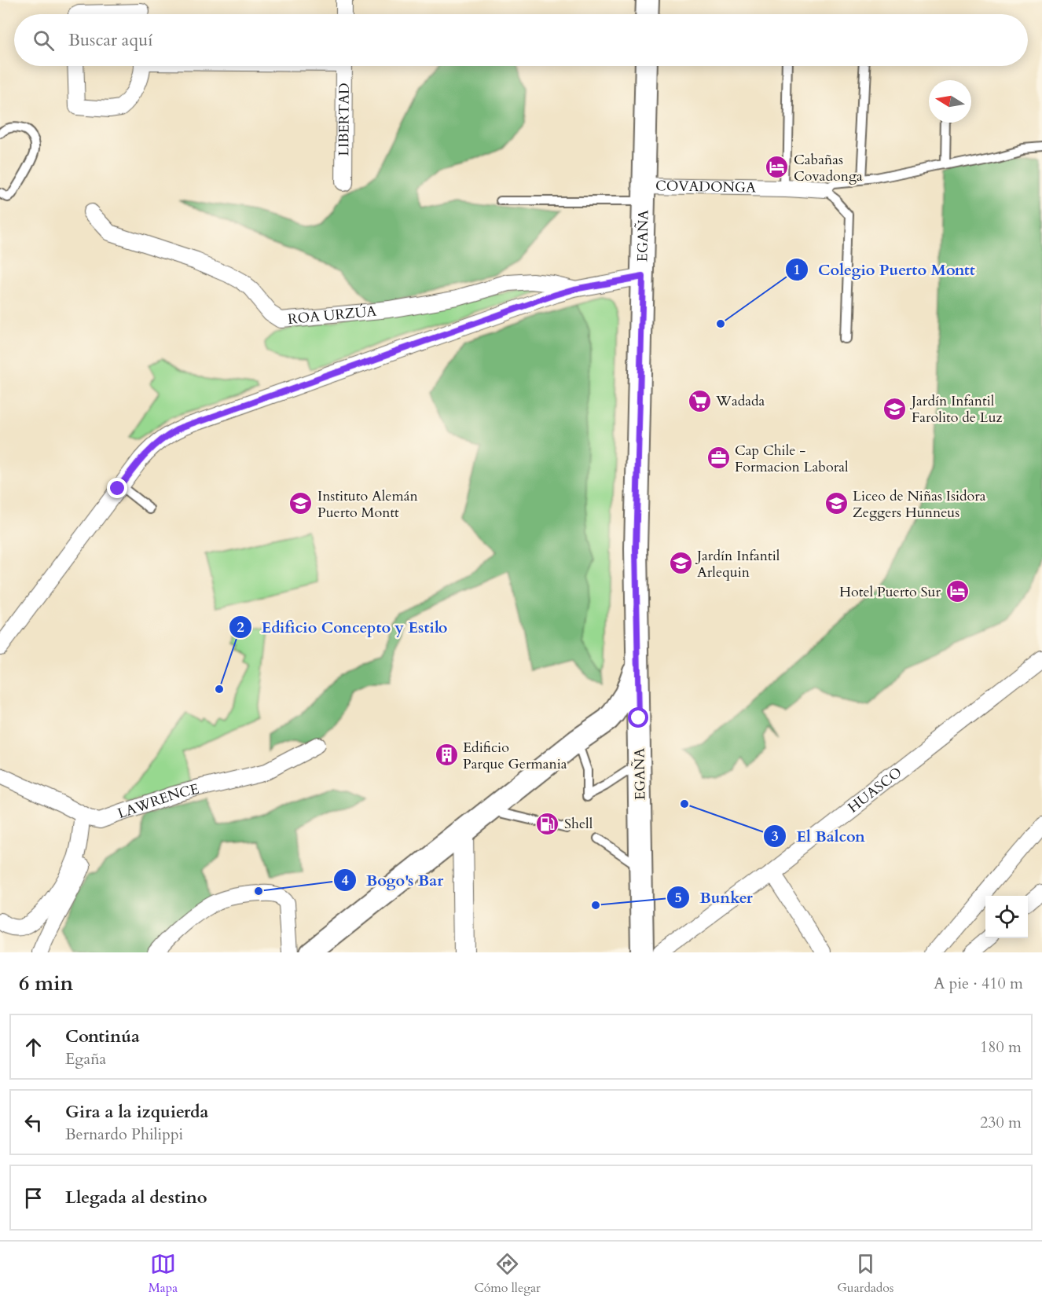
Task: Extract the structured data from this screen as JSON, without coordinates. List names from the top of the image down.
{
  "streets": {
    "main road": ["EGAÑA"],
    "street": [
      "LIBERTAD",
      "COVADONGA",
      "ROA URZÚA",
      "HUASCO",
      "LAWRENCE"
    ]
  },
  "crossings": [
    ["COVADONGA", "EGAÑA"]
  ],
  "places": {
    "hotel": ["Cabañas Covadonga", "Hotel Puerto Sur"],
    "other": [
      "Colegio Puerto Montt",
      "Edificio Concepto y Estilo",
      "El Balcon",
      "Bogo's Bar",
      "Bunker"
    ],
    "supermarket": ["Wadada"],
    "school or university": [
      "Jardín Infantil Farolito de Luz",
      "Instituto Alemán Puerto Montt",
      "Liceo de Niñas Isidora Zeggers Hunneus",
      "Jardín Infantil Arlequin"
    ],
    "office": ["Cap Chile - Formacion Laboral"],
    "building": ["Edificio Parque Germania"],
    "fuel station": ["Shell"]
  },
  "north": "left",
  "page": {
    "search": "Buscar aquí",
    "heading": ["6 min", "A pie · 410 m"],
    "list": [
      ["Continúa", "Egaña", "180 m"],
      ["Gira a la izquierda", "Bernardo Philippi", "230 m"],
      "Llegada al destino"
    ],
    "nav": ["Mapa", "Cómo llegar", "Guardados"]
  }
}
